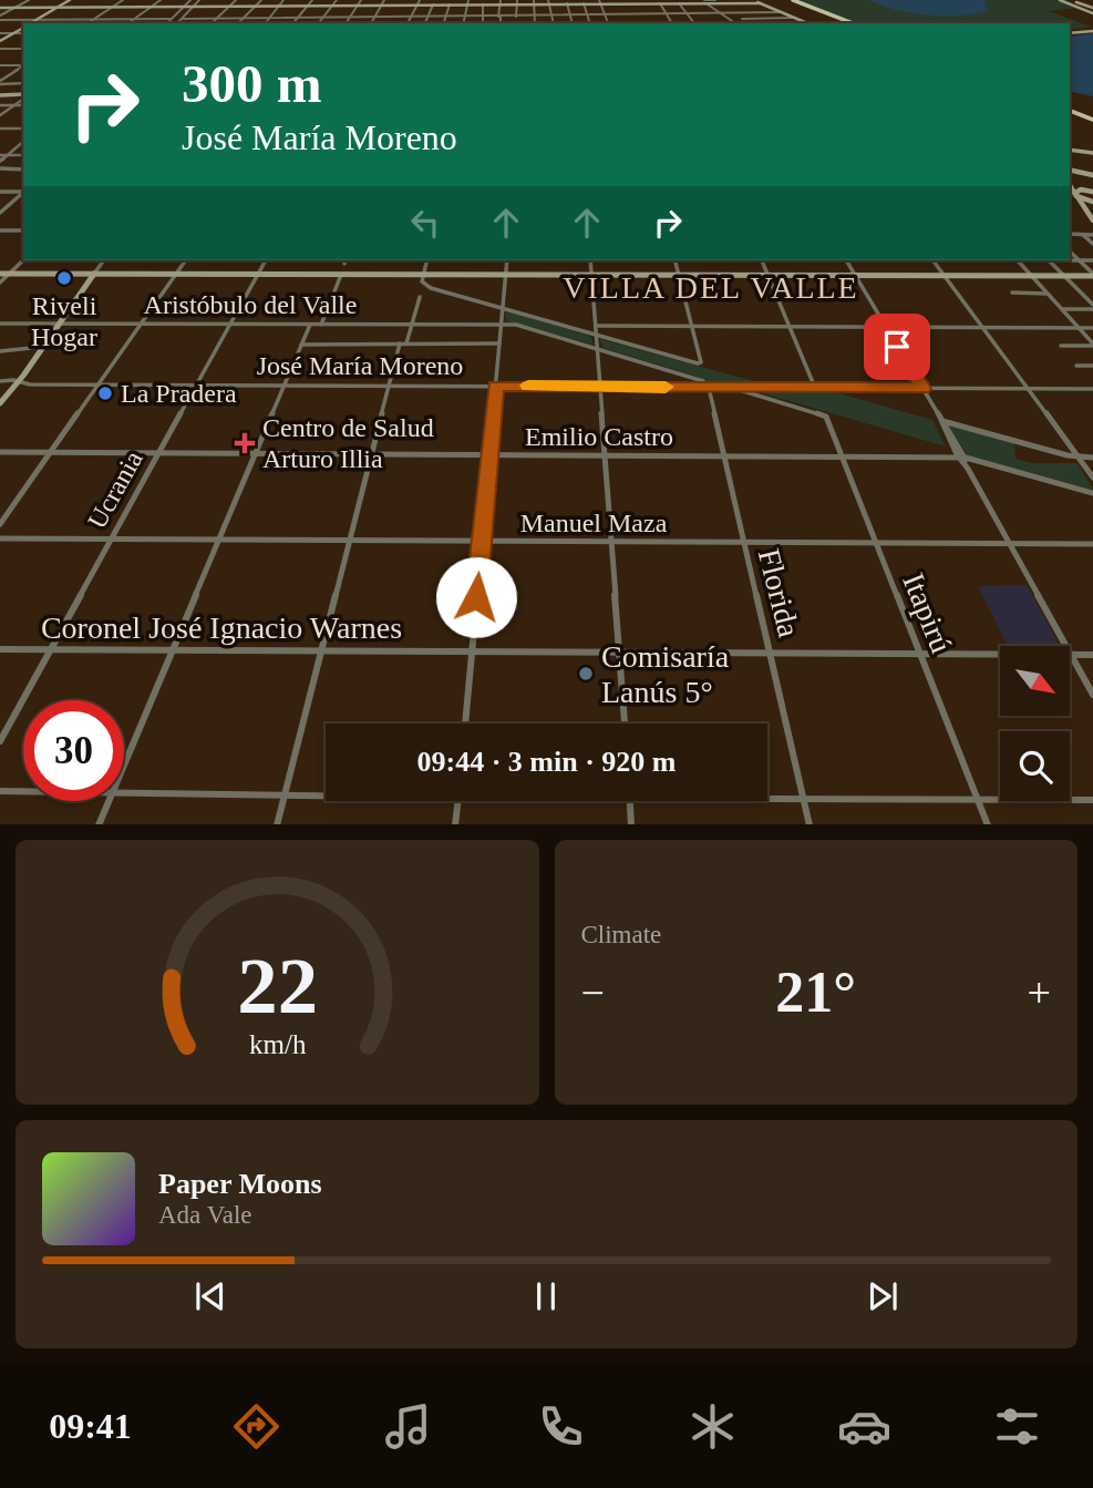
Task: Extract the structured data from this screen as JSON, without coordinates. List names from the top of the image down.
{
  "streets": {
    "street": [
      "Aristóbulo del Valle",
      "José María Moreno",
      "Emilio Castro",
      "Ucrania",
      "Manuel Maza",
      "Florida",
      "Itapirú",
      "Coronel José Ignacio Warnes"
    ]
  },
  "crossings": [
    ["Aristóbulo del Valle", "José María Moreno"],
    ["Aristóbulo del Valle", "Ucrania"],
    ["Aristóbulo del Valle", "Florida"],
    ["José María Moreno", "Ucrania"],
    ["José María Moreno", "Florida"],
    ["José María Moreno", "Itapirú"],
    ["Emilio Castro", "Ucrania"],
    ["Emilio Castro", "Florida"],
    ["Emilio Castro", "Itapirú"],
    ["Ucrania", "Manuel Maza"],
    ["Ucrania", "Coronel José Ignacio Warnes"],
    ["Manuel Maza", "Florida"],
    ["Manuel Maza", "Itapirú"],
    ["Florida", "Coronel José Ignacio Warnes"],
    ["Itapirú", "Coronel José Ignacio Warnes"]
  ],
  "districts": ["VILLA DEL VALLE"],
  "places": {
    "other": ["Riveli Hogar", "La Pradera", "Comisaría Lanús 5°"],
    "health": ["Centro de Salud Arturo Illia"]
  },
  "north": "bottom right",
  "page": {
    "turn": ["300 m", "José María Moreno"],
    "limit": "30",
    "trip": "09:44 · 3 min · 920 m",
    "tile": "Climate",
    "heat": ["−", "21°", "+"],
    "song": ["Paper Moons", "Ada Vale"],
    "tabs": "09:41",
    "gauge": ["22", "km/h"]
  }
}
